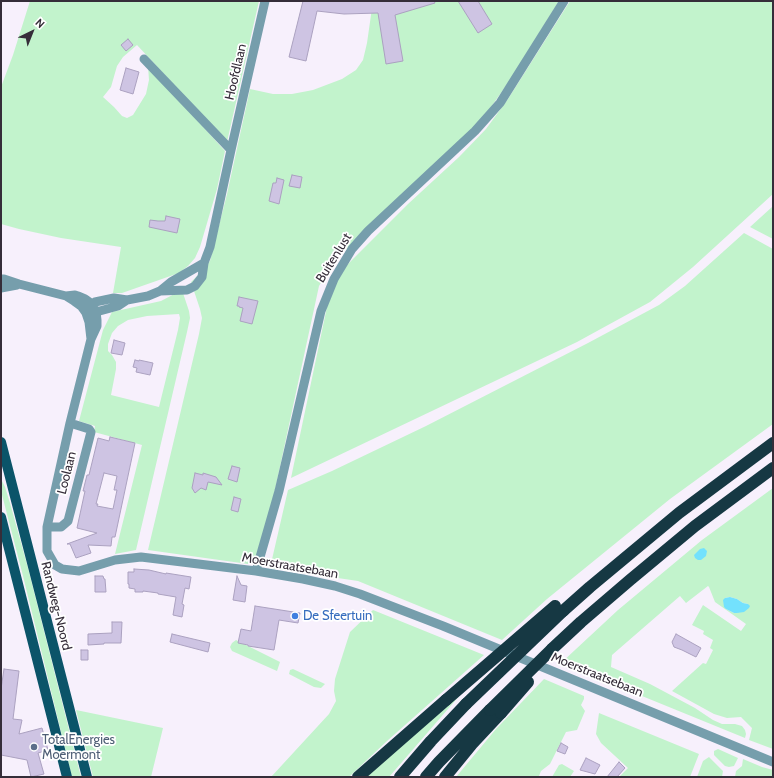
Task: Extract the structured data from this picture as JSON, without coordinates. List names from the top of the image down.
{
  "streets": {
    "main road": ["Randweg-Noord"],
    "street": [
      "Hoofdlaan",
      "Buitenlust",
      "Loolaan",
      "Moerstraatsebaan"
    ]
  },
  "crossings": [
    ["Hoofdlaan", "Moerstraatsebaan"],
    ["Buitenlust", "Moerstraatsebaan"],
    ["Loolaan", "Moerstraatsebaan"]
  ],
  "places": ["De Sfeertuin", "TotalEnergies Moermont"],
  "north": "top right"
}
